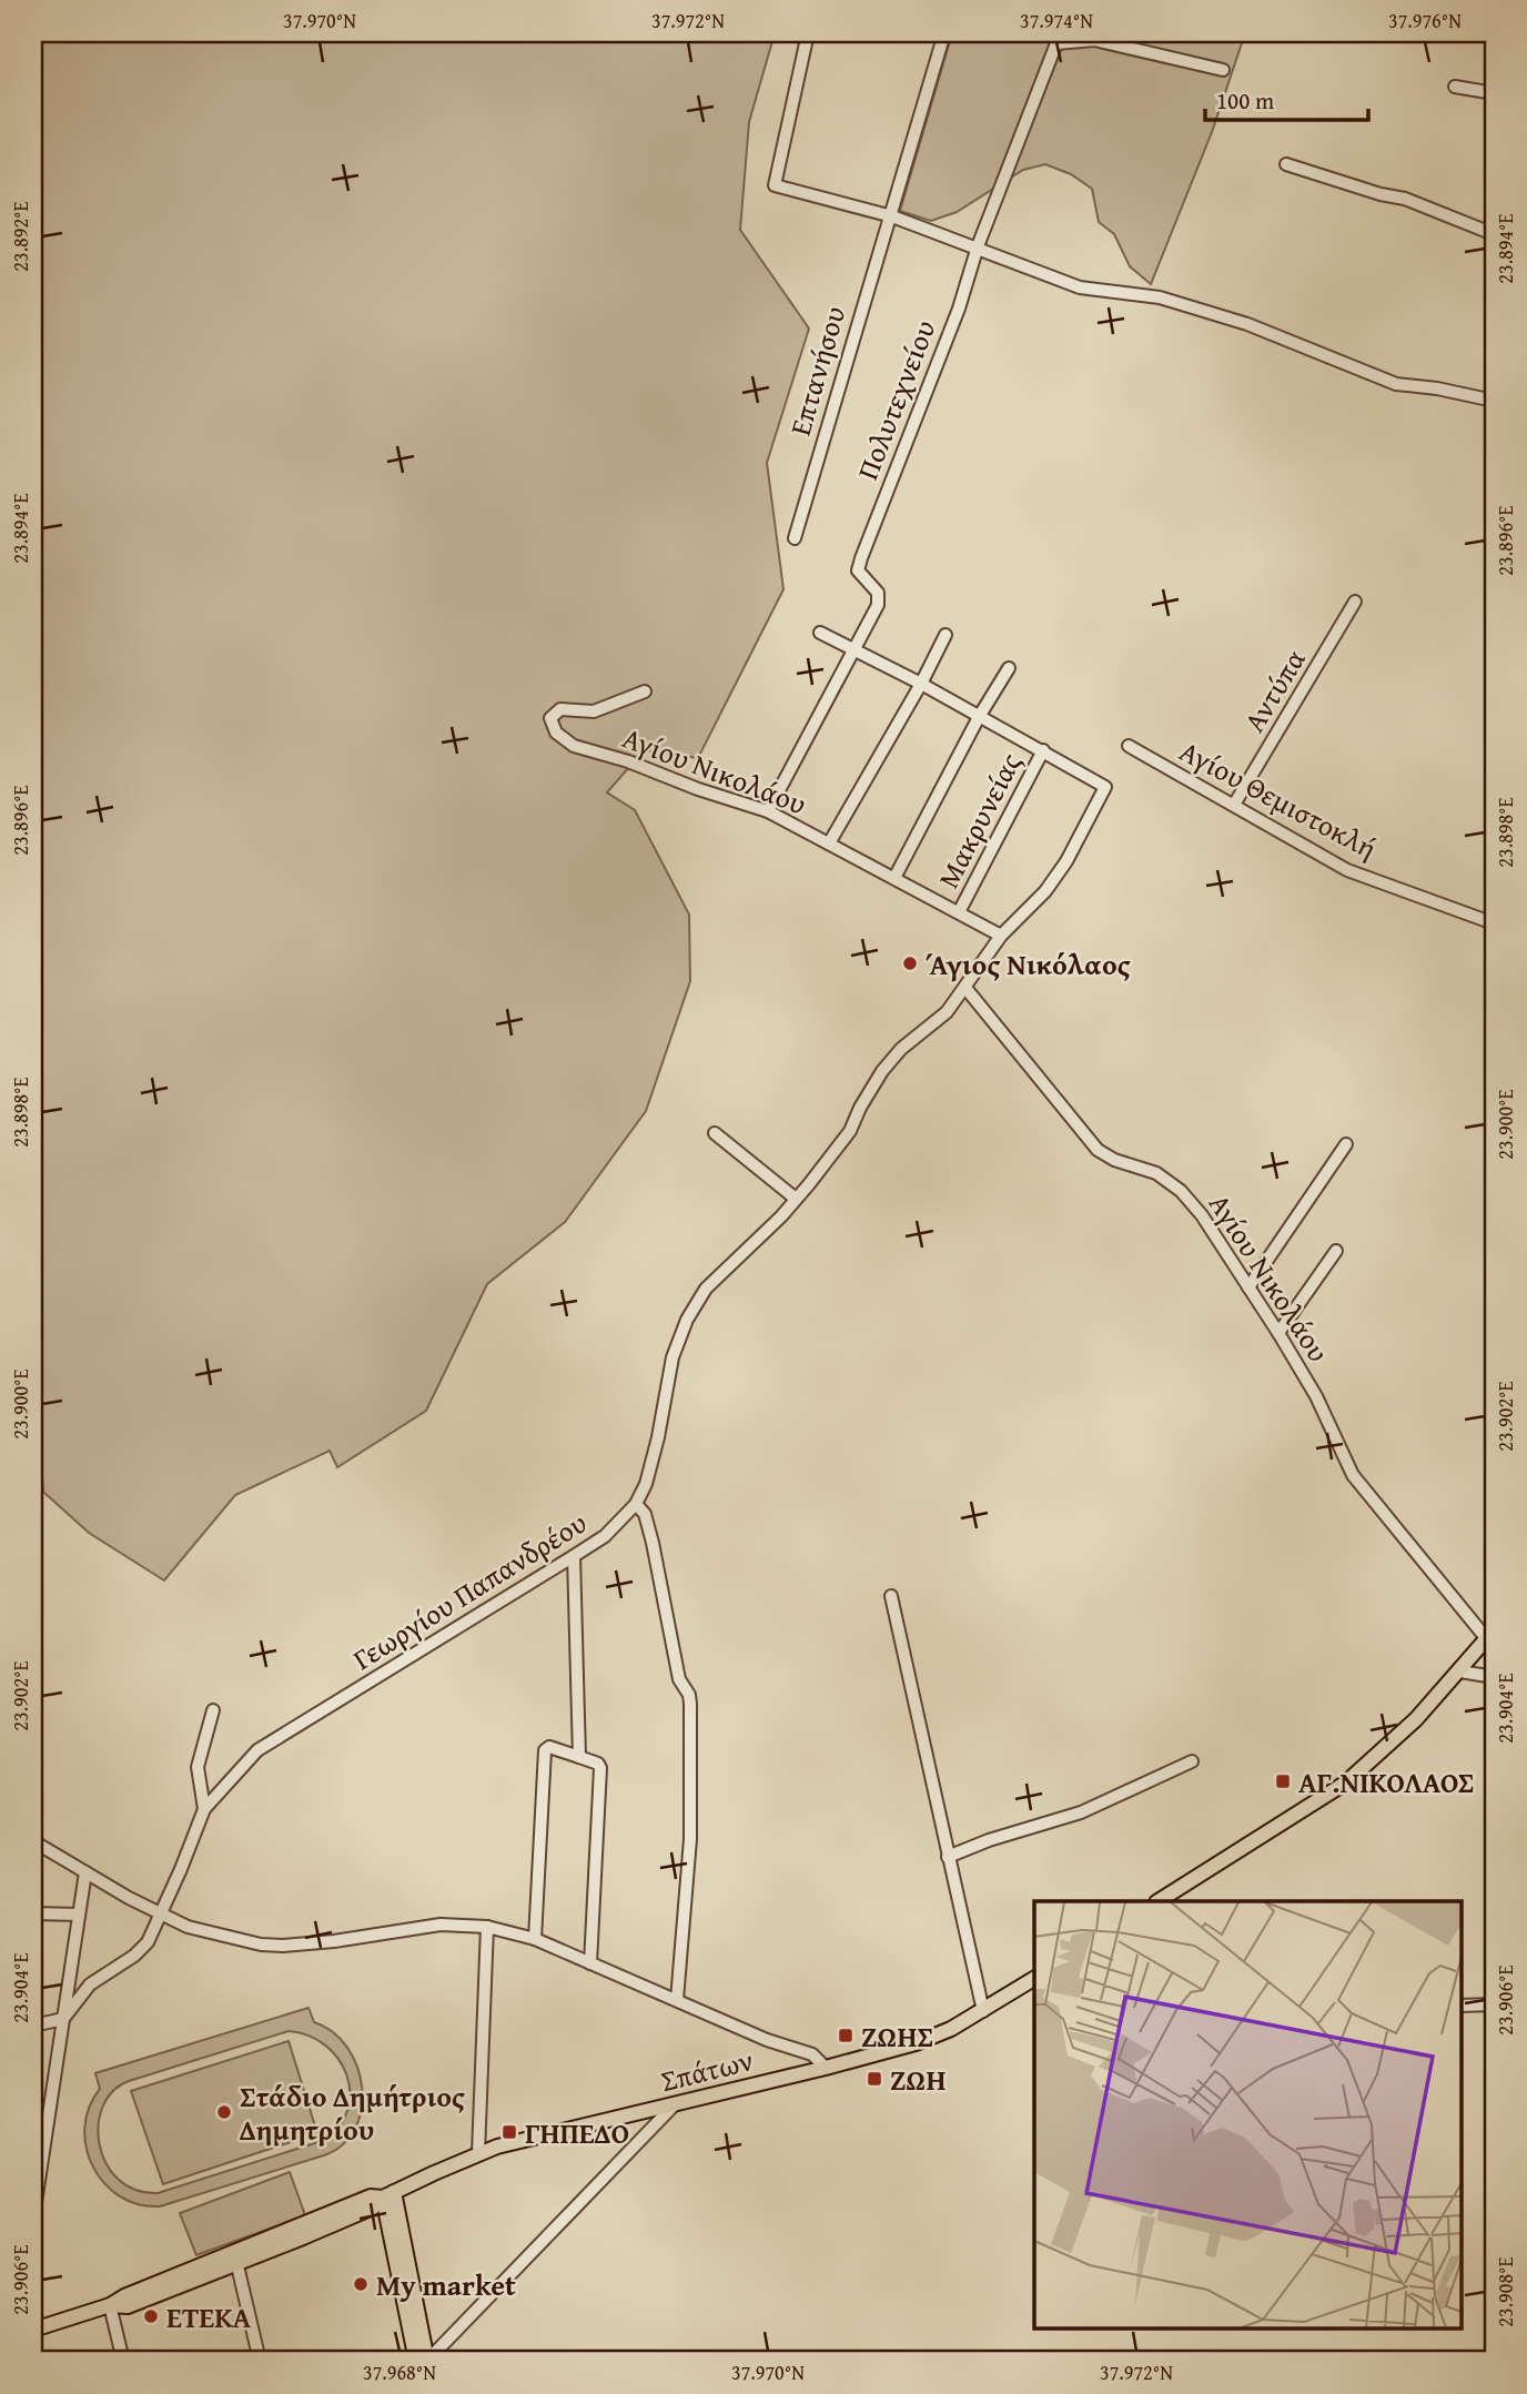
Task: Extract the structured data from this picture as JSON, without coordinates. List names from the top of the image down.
{
  "streets": {
    "main road": ["Σπάτων"],
    "street": [
      "Επτανήσου",
      "Πολυτεχνείου",
      "Αντύπα",
      "Αγίου Νικολάου",
      "Αγίου Θεμιστοκλή",
      "Μακρυνείας",
      "Γεωργίου Παπανδρέου"
    ]
  },
  "crossings": [
    ["Αντύπα", "Αγίου Θεμιστοκλή"],
    ["Αγίου Νικολάου", "Μακρυνείας"],
    ["Αγίου Νικολάου", "Γεωργίου Παπανδρέου"],
    ["Μακρυνείας", "Γεωργίου Παπανδρέου"]
  ],
  "places": {
    "other": [
      "Άγιος Νικόλαος",
      "Στάδιο Δημήτριος Δημητρίου",
      "My market",
      "ΕΤΕΚΑ"
    ],
    "transit": [
      "ΑΓ.ΝΙΚΟΛΑΟΣ",
      "ΖΩΗΣ",
      "ΖΩΗ",
      "ΓΗΠΕΔΟ"
    ]
  },
  "scale_bar": "100 m",
  "coordinates": [
    "37.970°N",
    "37.972°N",
    "37.974°N",
    "37.976°N",
    "23.892°E",
    "23.894°E",
    "23.896°E",
    "23.898°E",
    "23.900°E",
    "23.902°E",
    "23.904°E",
    "23.906°E",
    "23.908°E",
    "37.968°N"
  ]
}
